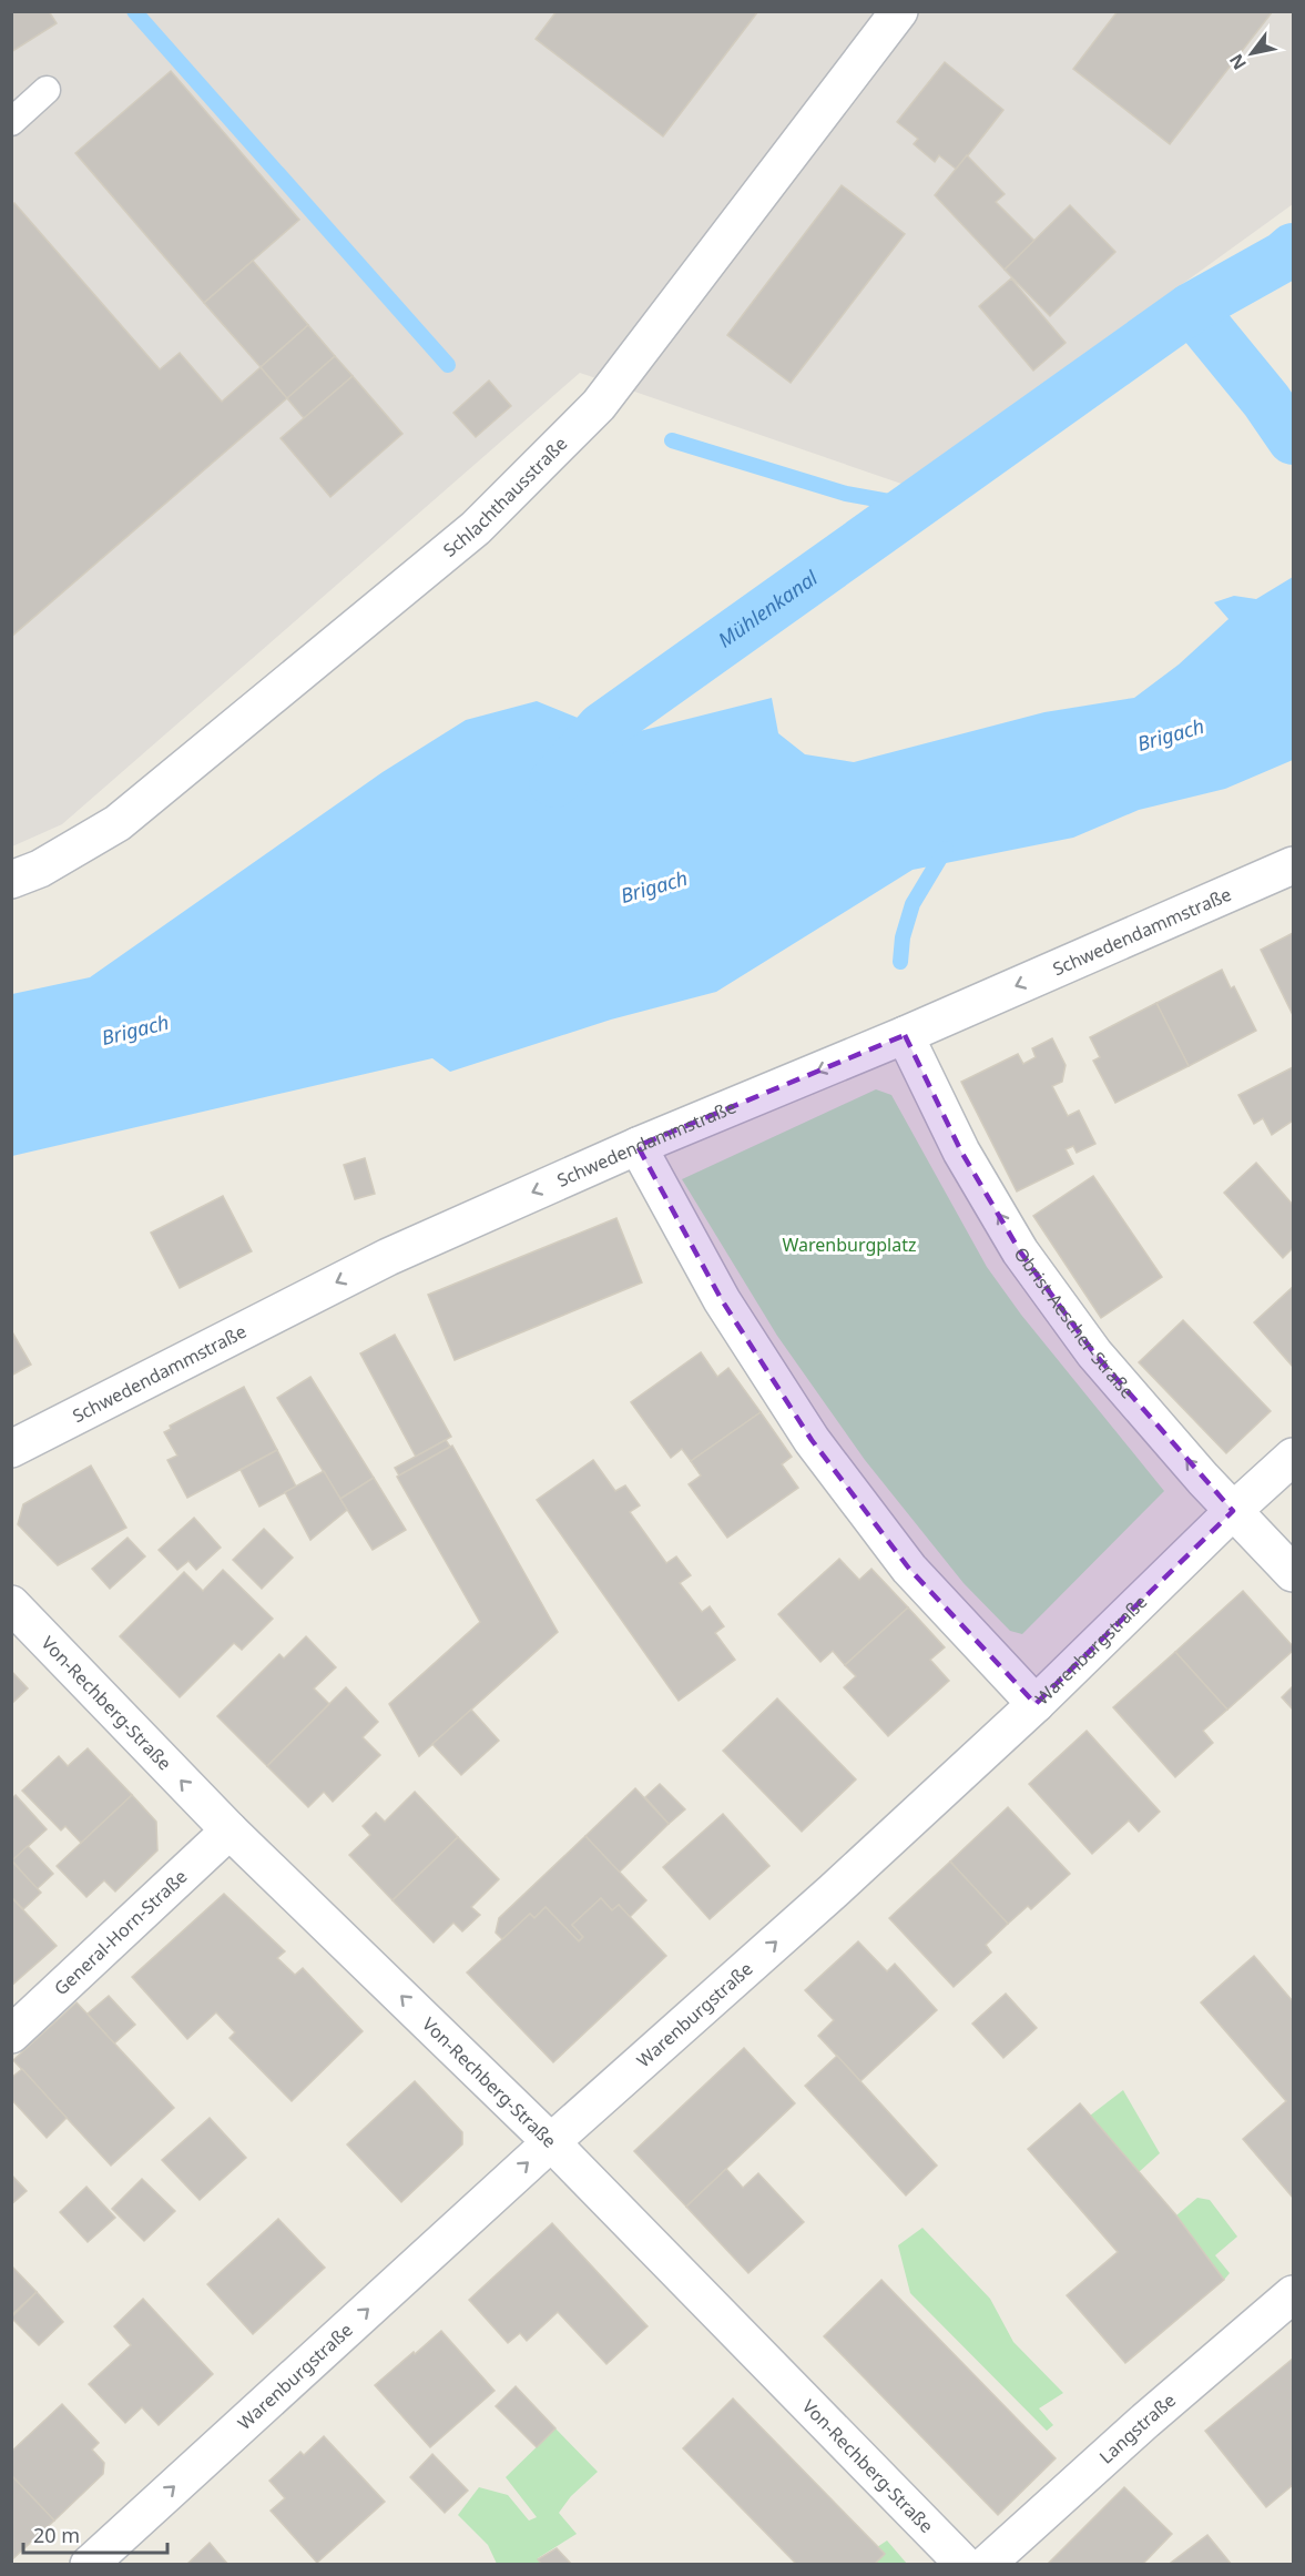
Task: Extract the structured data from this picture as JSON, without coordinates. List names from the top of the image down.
{
  "streets": {
    "street": [
      "Schlachthausstraße",
      "Schwedendammstraße",
      "Obrist-Aescher-Straße",
      "Warenburgstraße",
      "Von-Rechberg-Straße",
      "General-Horn-Straße",
      "Langstraße"
    ]
  },
  "crossings": [
    ["Schwedendammstraße", "Obrist-Aescher-Straße"],
    ["Obrist-Aescher-Straße", "Warenburgstraße"],
    ["Warenburgstraße", "Von-Rechberg-Straße"],
    ["Von-Rechberg-Straße", "General-Horn-Straße"]
  ],
  "one_way": ["Schwedendammstraße", "Warenburgstraße", "Von-Rechberg-Straße"],
  "water": ["Mühlenkanal", "Brigach"],
  "parks": ["Warenburgplatz"],
  "scale_bar": "20 m",
  "north": "bottom left"
}
